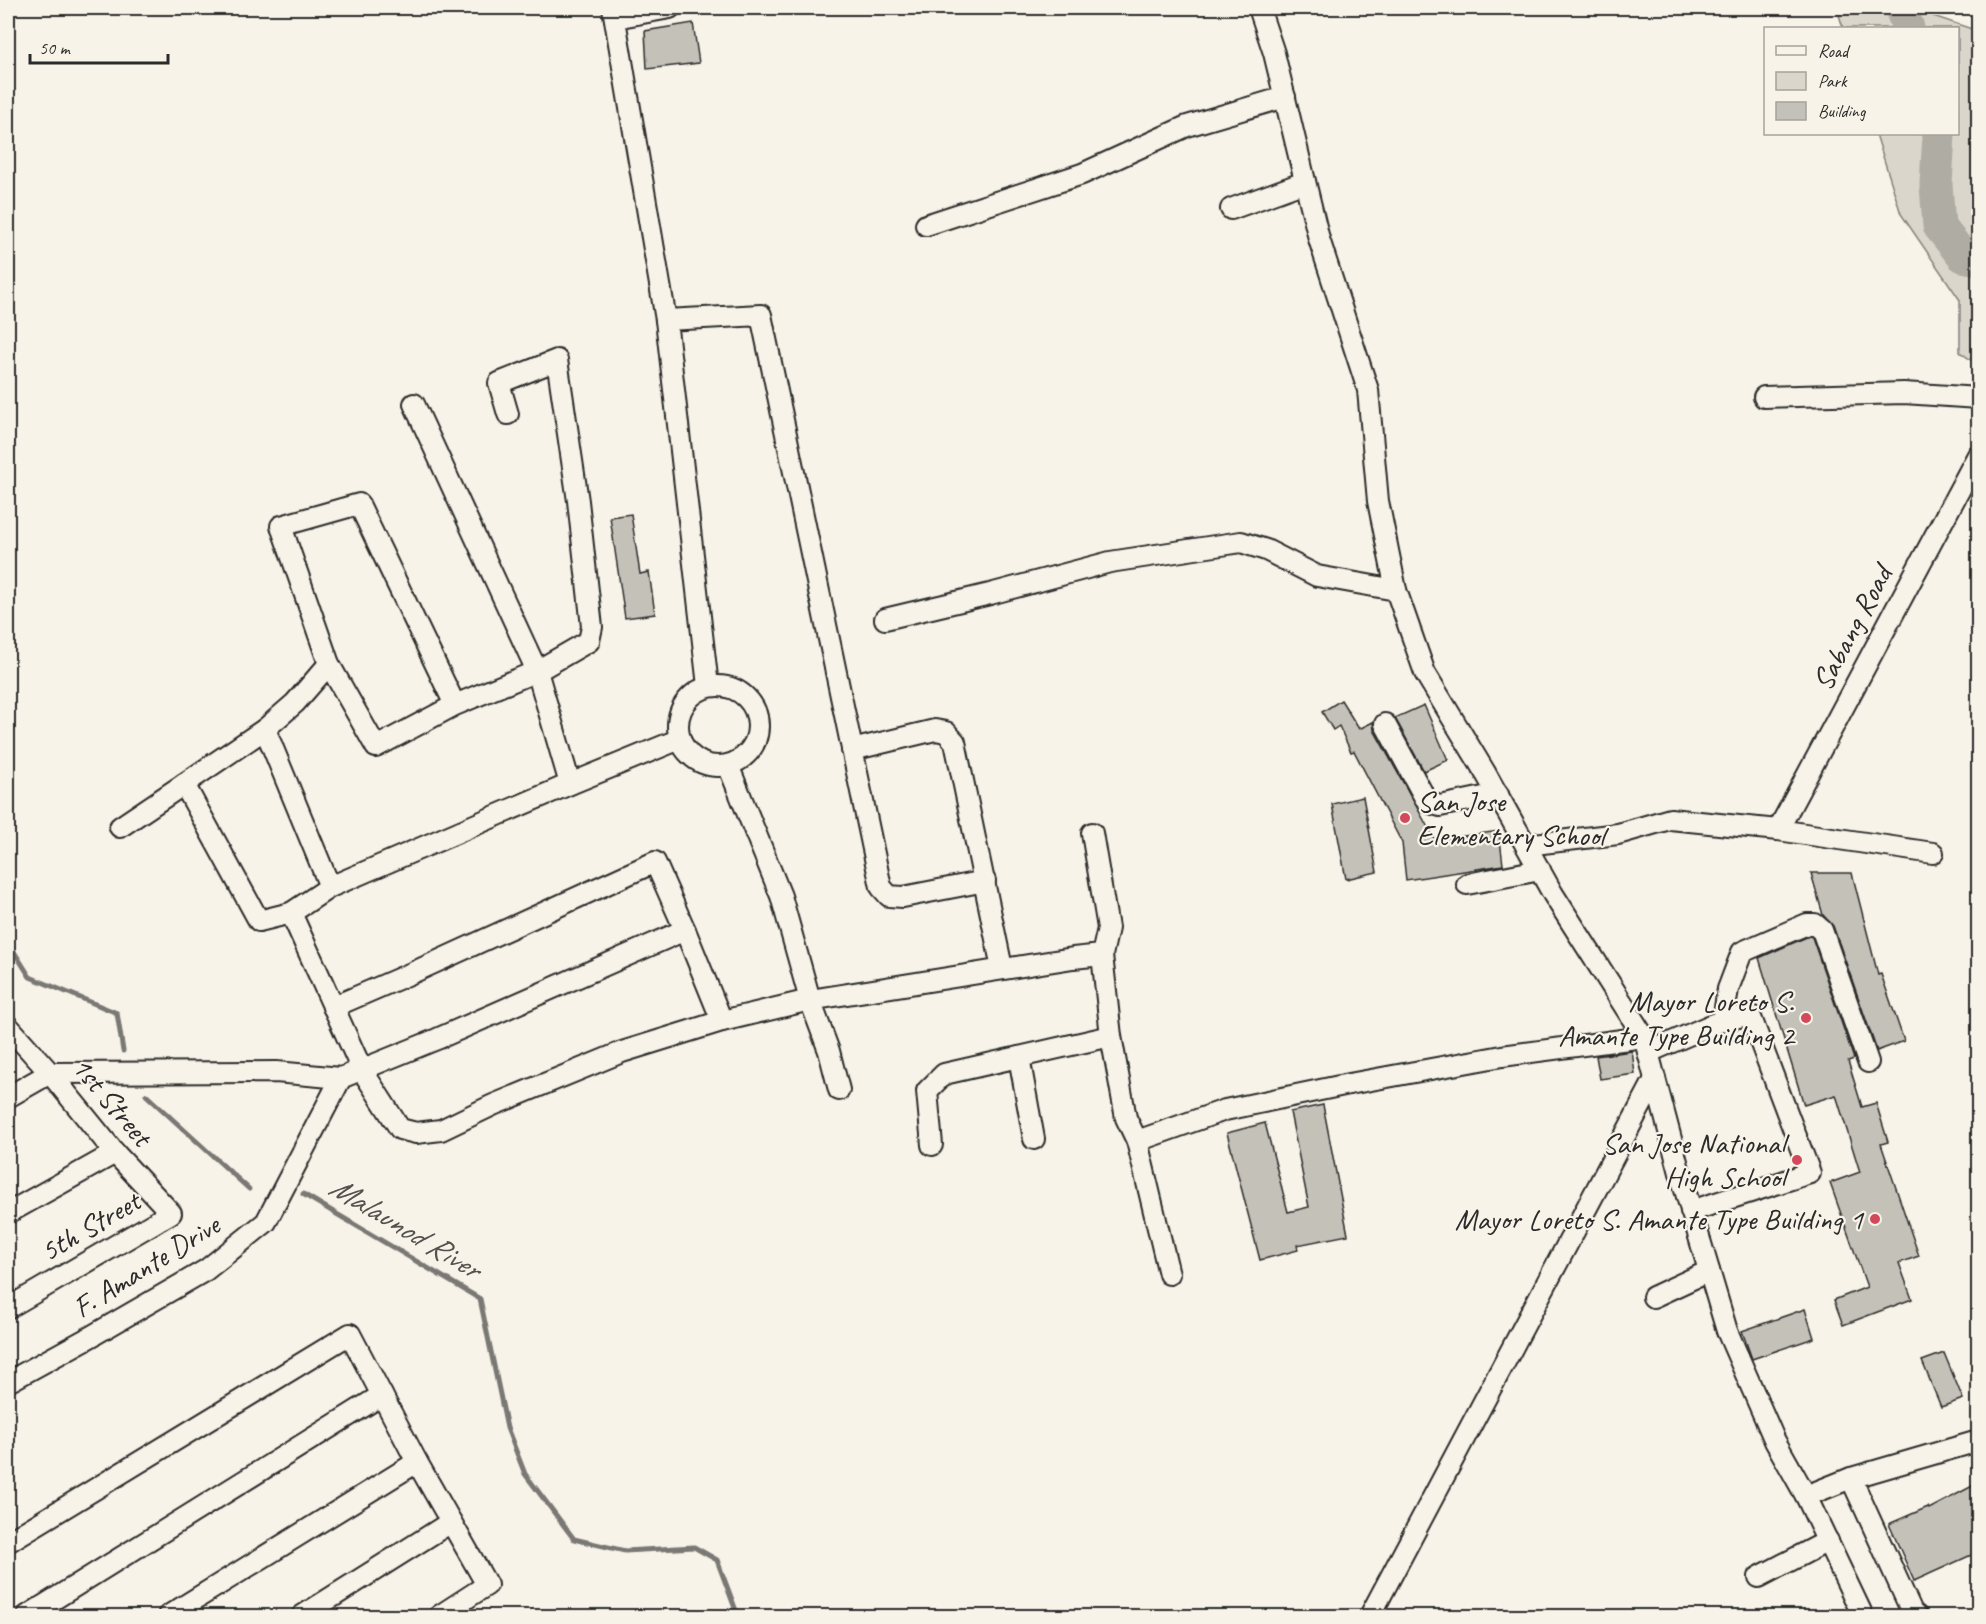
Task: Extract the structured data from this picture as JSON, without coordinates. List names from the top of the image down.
{
  "streets": {
    "street": [
      "Sabang Road",
      "1st Street",
      "5th Street",
      "F. Amante Drive"
    ]
  },
  "crossings": [
    ["1st Street", "5th Street"]
  ],
  "water": ["Malaunod River"],
  "places": [
    "San Jose Elementary School",
    "Mayor Loreto S. Amante Type Building 2",
    "San Jose National High School",
    "Mayor Loreto S. Amante Type Building 1"
  ],
  "legend": ["Road", "Park", "Building"],
  "scale_bar": "50 m"
}
